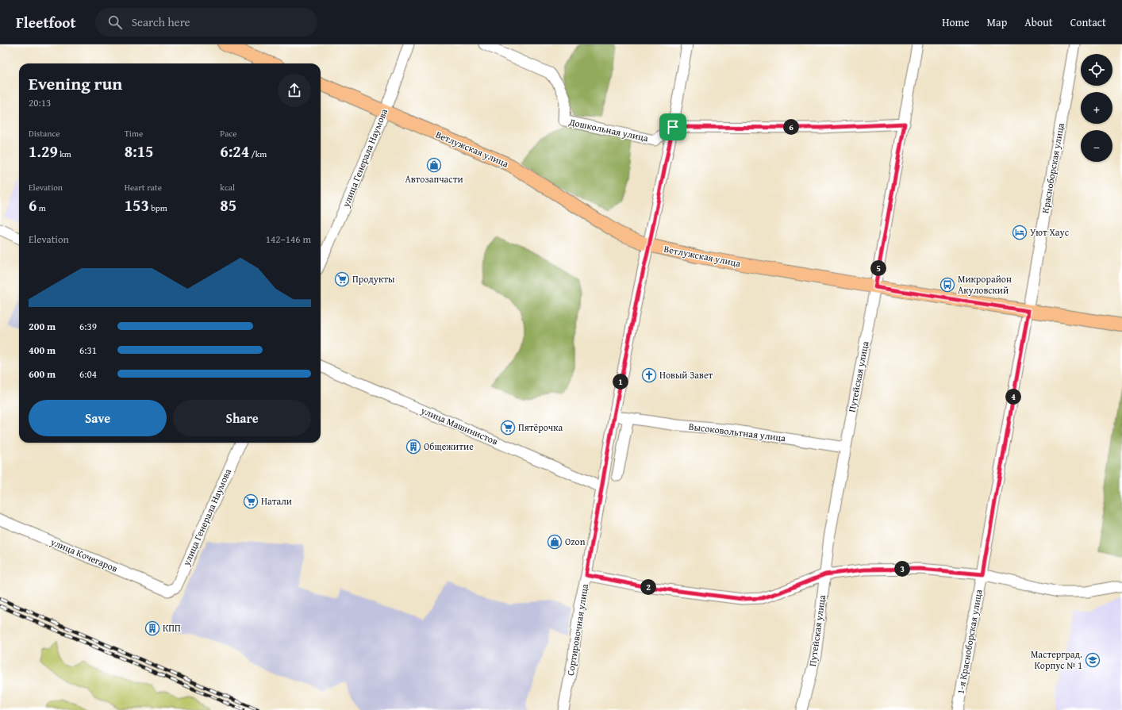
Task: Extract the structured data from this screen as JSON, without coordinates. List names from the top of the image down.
{
  "streets": {
    "main road": ["Ветлужская улица"],
    "street": [
      "Дошкольная улица",
      "улица Генерала Наумова",
      "Красноборская улица",
      "Путейская улица",
      "улица Машинистов",
      "Высоковольтная улица",
      "улица Кочегаров",
      "Сортировочная улица",
      "1-я Красноборская улица"
    ]
  },
  "crossings": [
    ["Дошкольная улица", "Сортировочная улица"],
    ["Ветлужская улица", "улица Генерала Наумова"],
    ["Ветлужская улица", "Красноборская улица"],
    ["Ветлужская улица", "Путейская улица"],
    ["Ветлужская улица", "Сортировочная улица"],
    ["Ветлужская улица", "1-я Красноборская улица"],
    ["улица Генерала Наумова", "улица Кочегаров"],
    ["Красноборская улица", "1-я Красноборская улица"],
    ["Путейская улица", "Высоковольтная улица"],
    ["улица Машинистов", "Сортировочная улица"],
    ["Высоковольтная улица", "Сортировочная улица"]
  ],
  "places": {
    "shop": ["Автозапчасти", "Ozon"],
    "hotel": ["Уют Хаус"],
    "supermarket": ["Продукты", "Пятёрочка", "Натали"],
    "bus stop": ["Микрорайон Акуловский"],
    "church": ["Новый Завет"],
    "building": ["Общежитие", "КПП"],
    "school or university": ["Мастерград. Корпус № 1"]
  },
  "page": {
    "header": "Fleetfoot",
    "search": "Search here",
    "nav": [
      "Home",
      "Map",
      "About",
      "Contact"
    ],
    "map_buttons": ["+", "−"],
    "heading": ["Evening run", "20:13"],
    "stats": [
      ["Distance", "1.29 km"],
      ["Time", "8:15"],
      ["Pace", "6:24 /km"],
      ["Elevation", "6 m"],
      ["Heart rate", "153 bpm"],
      ["kcal", "85"]
    ],
    "pins": [
      "6",
      "5",
      "1",
      "4",
      "3",
      "2"
    ],
    "chart": ["Elevation", "142–146 m"],
    "list": [
      {
        "name": "200 m",
        "note": "6:39"
      },
      {
        "name": "400 m",
        "note": "6:31"
      },
      {
        "name": "600 m",
        "note": "6:04"
      }
    ],
    "buttons": ["Save", "Share"]
  }
}
